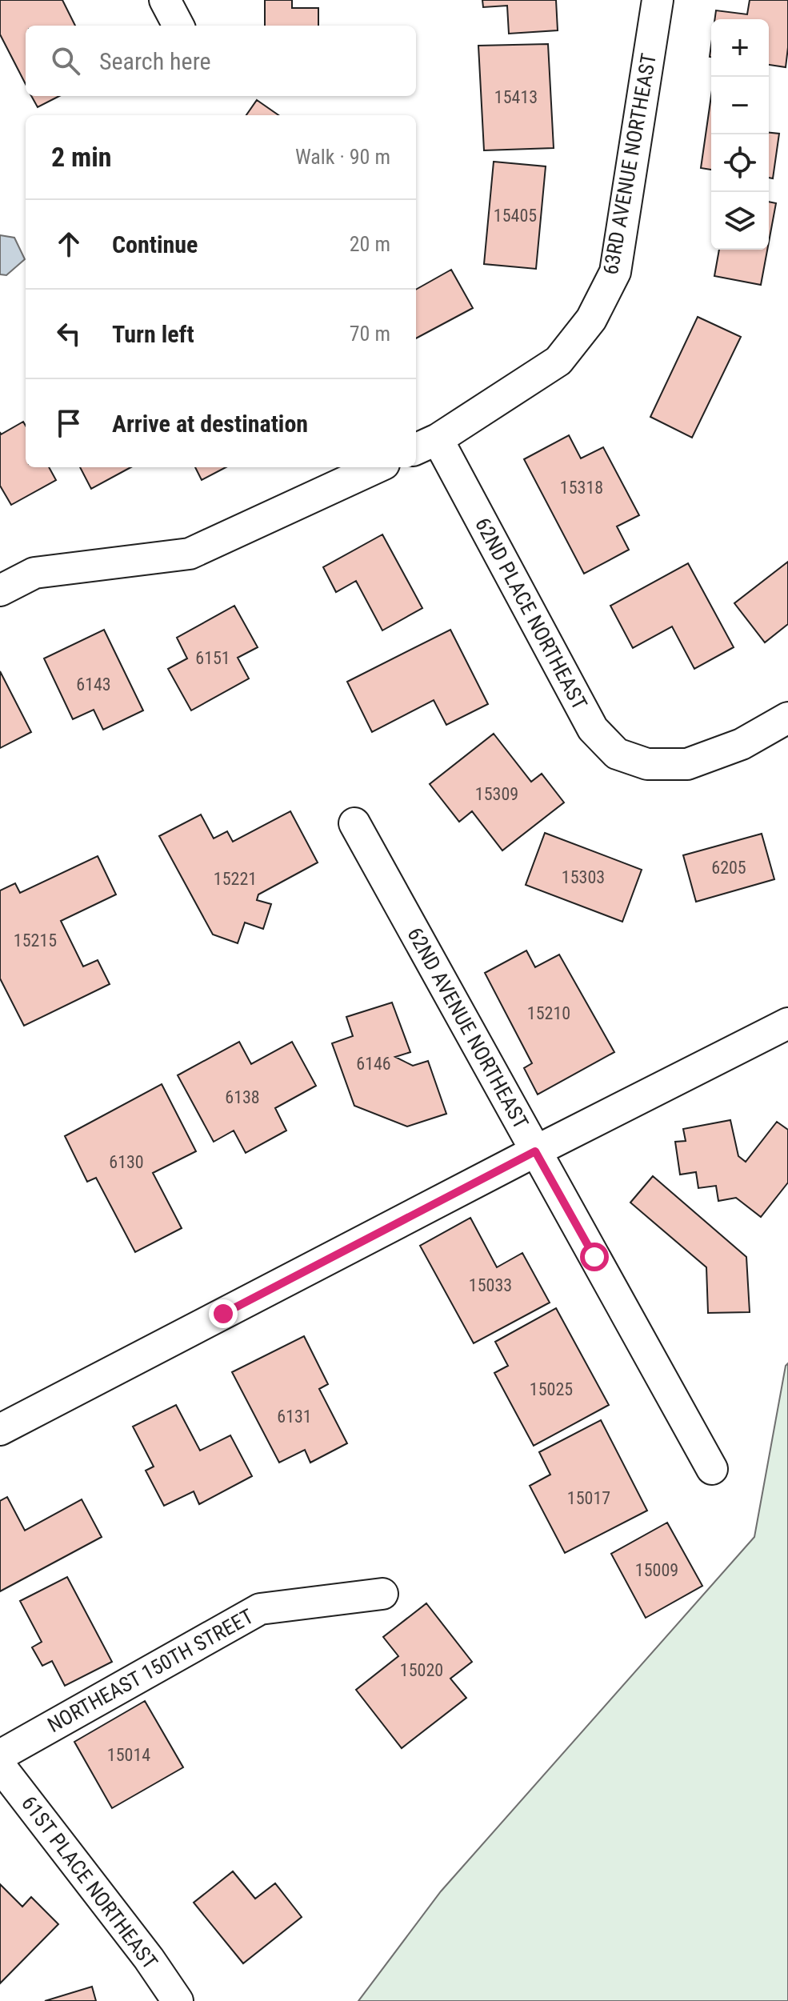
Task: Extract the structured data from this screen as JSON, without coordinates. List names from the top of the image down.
{
  "streets": {
    "street": [
      "63RD AVENUE NORTHEAST",
      "62ND PLACE NORTHEAST",
      "62ND AVENUE NORTHEAST",
      "NORTHEAST 150TH STREET",
      "61ST PLACE NORTHEAST"
    ]
  },
  "crossings": [
    ["63RD AVENUE NORTHEAST", "62ND PLACE NORTHEAST"]
  ],
  "house_numbers": [
    "15413",
    "15405",
    "15318",
    "6151",
    "6143",
    "15309",
    "6205",
    "15303",
    "15221",
    "15215",
    "15210",
    "6146",
    "6138",
    "6130",
    "15033",
    "15025",
    "6131",
    "15017",
    "15009",
    "15020",
    "15014"
  ],
  "page": {
    "map_buttons": ["+", "−"],
    "search": "Search here",
    "heading": ["2 min", "Walk · 90 m"],
    "list": [
      ["Continue", "20 m"],
      ["Turn left", "70 m"],
      "Arrive at destination"
    ]
  }
}
